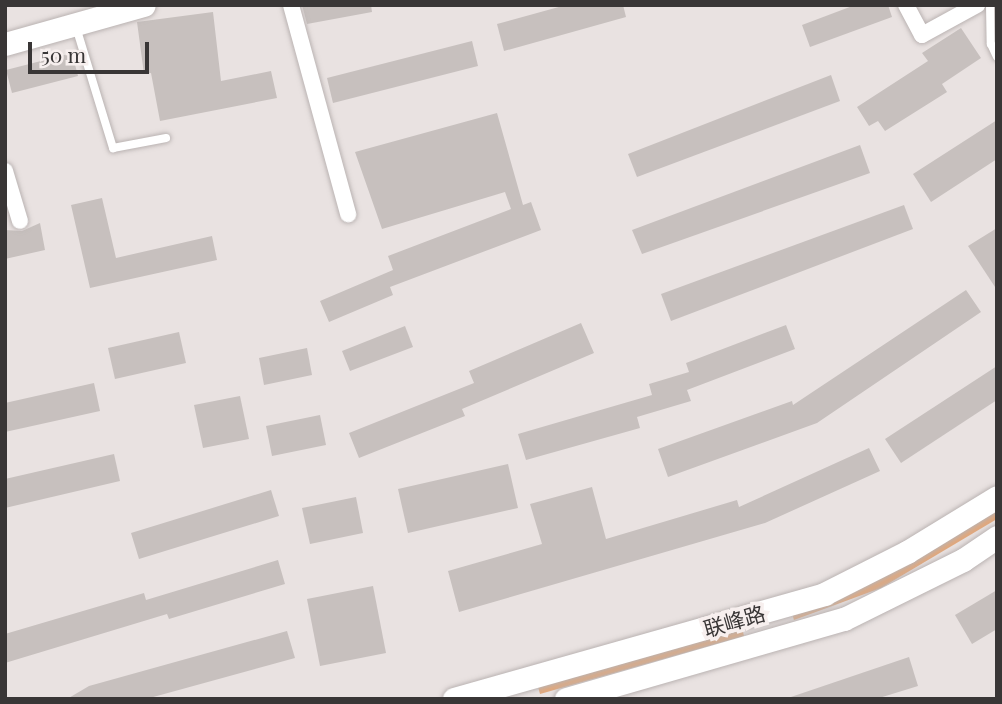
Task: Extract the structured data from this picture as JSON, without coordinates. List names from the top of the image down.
{
  "streets": {
    "main road": ["联峰路"]
  },
  "scale_bar": "50 m"
}
